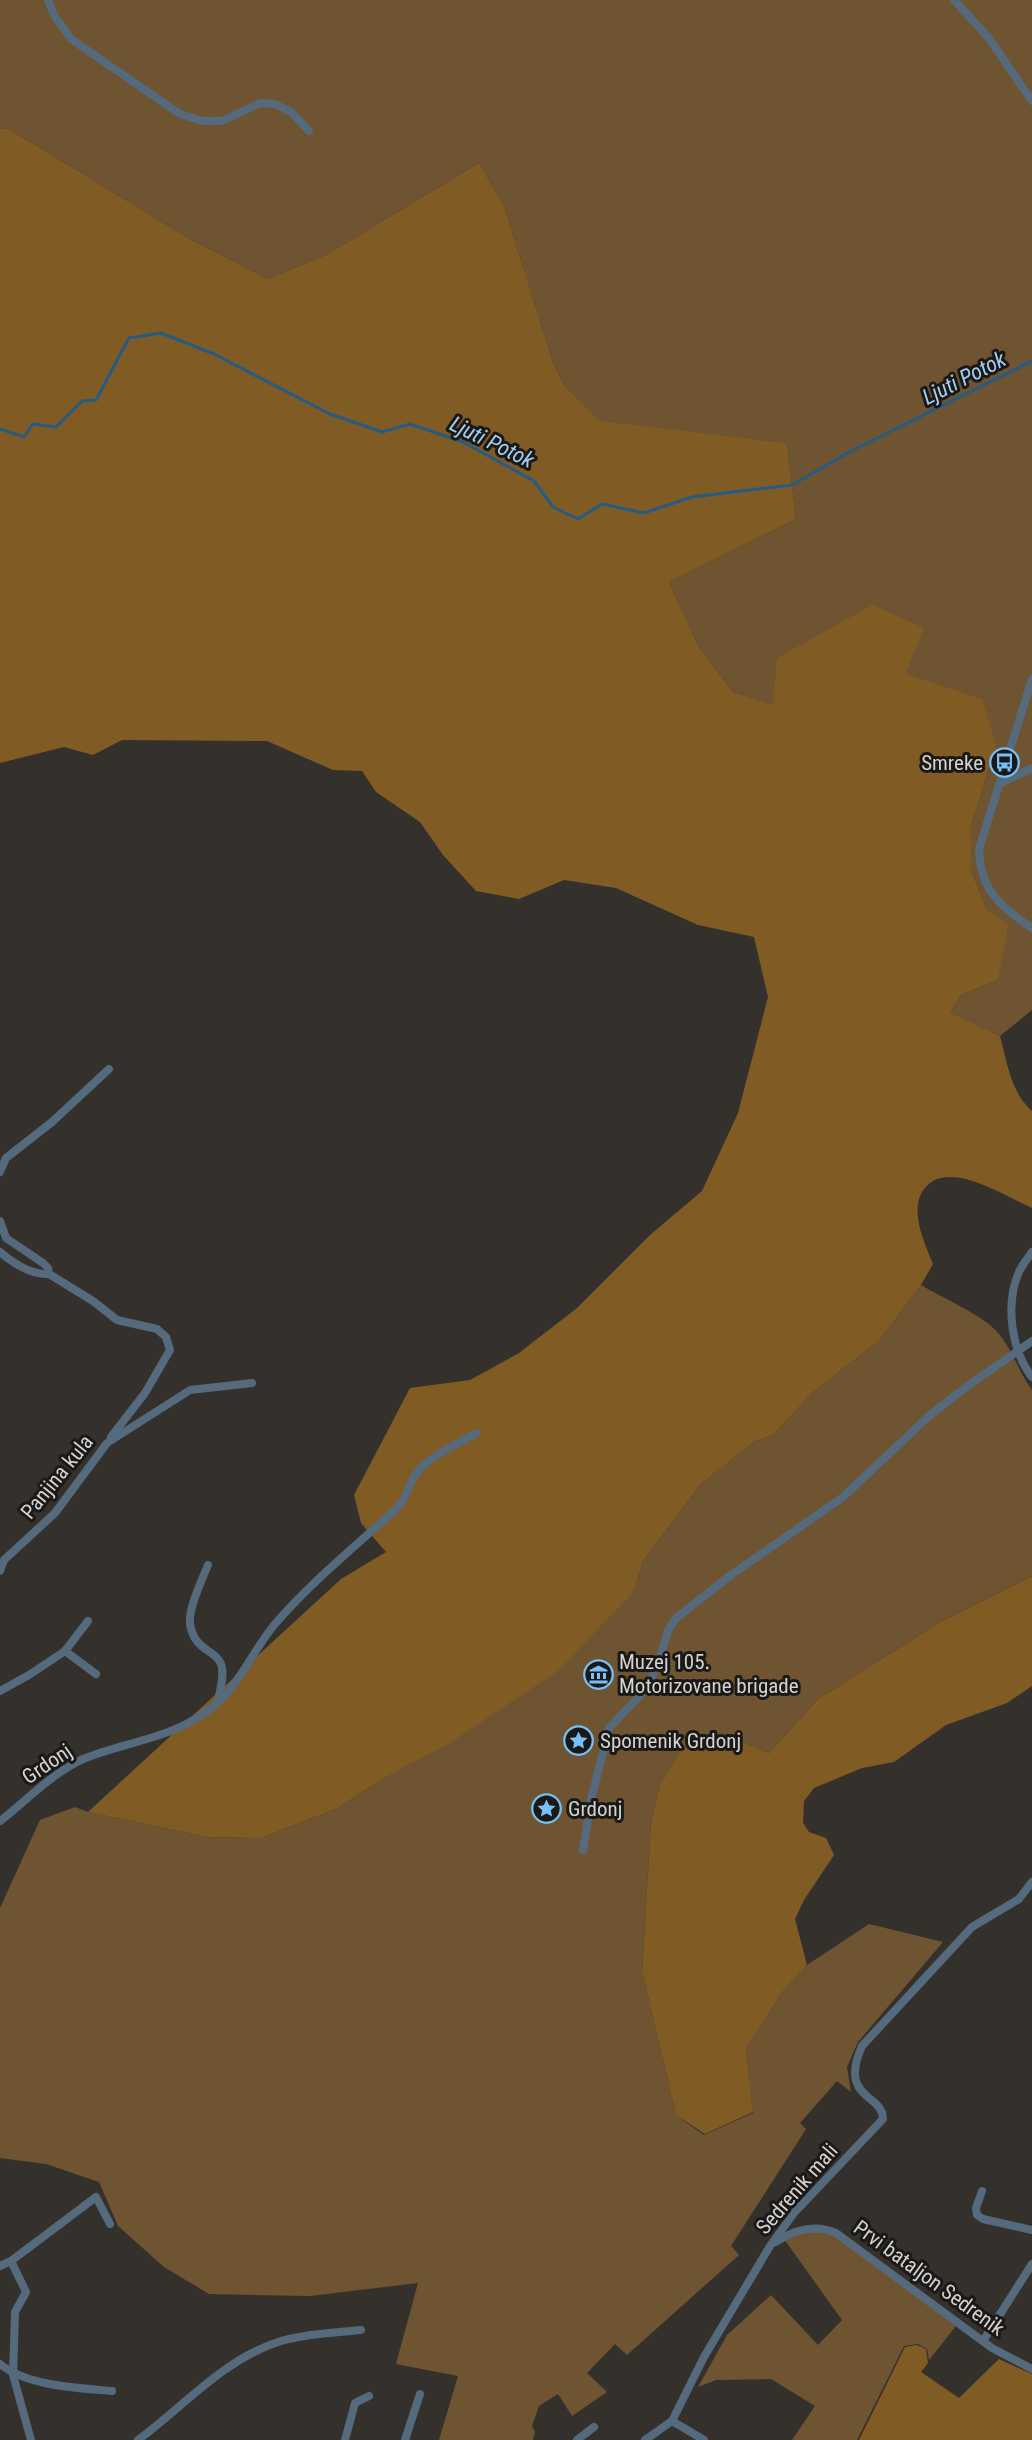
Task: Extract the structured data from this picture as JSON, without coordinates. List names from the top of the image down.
{
  "streets": {
    "street": [
      "Panjina kula",
      "Grdonj",
      "Sedrenik mali",
      "Prvi bataljon Sedrenik"
    ]
  },
  "crossings": [
    ["Sedrenik mali", "Prvi bataljon Sedrenik"]
  ],
  "water": ["Ljuti Potok"],
  "places": {
    "bus stop": ["Smreke"],
    "museum": ["Muzej 105. Motorizovane brigade"],
    "place": ["Spomenik Grdonj", "Grdonj"]
  }
}
